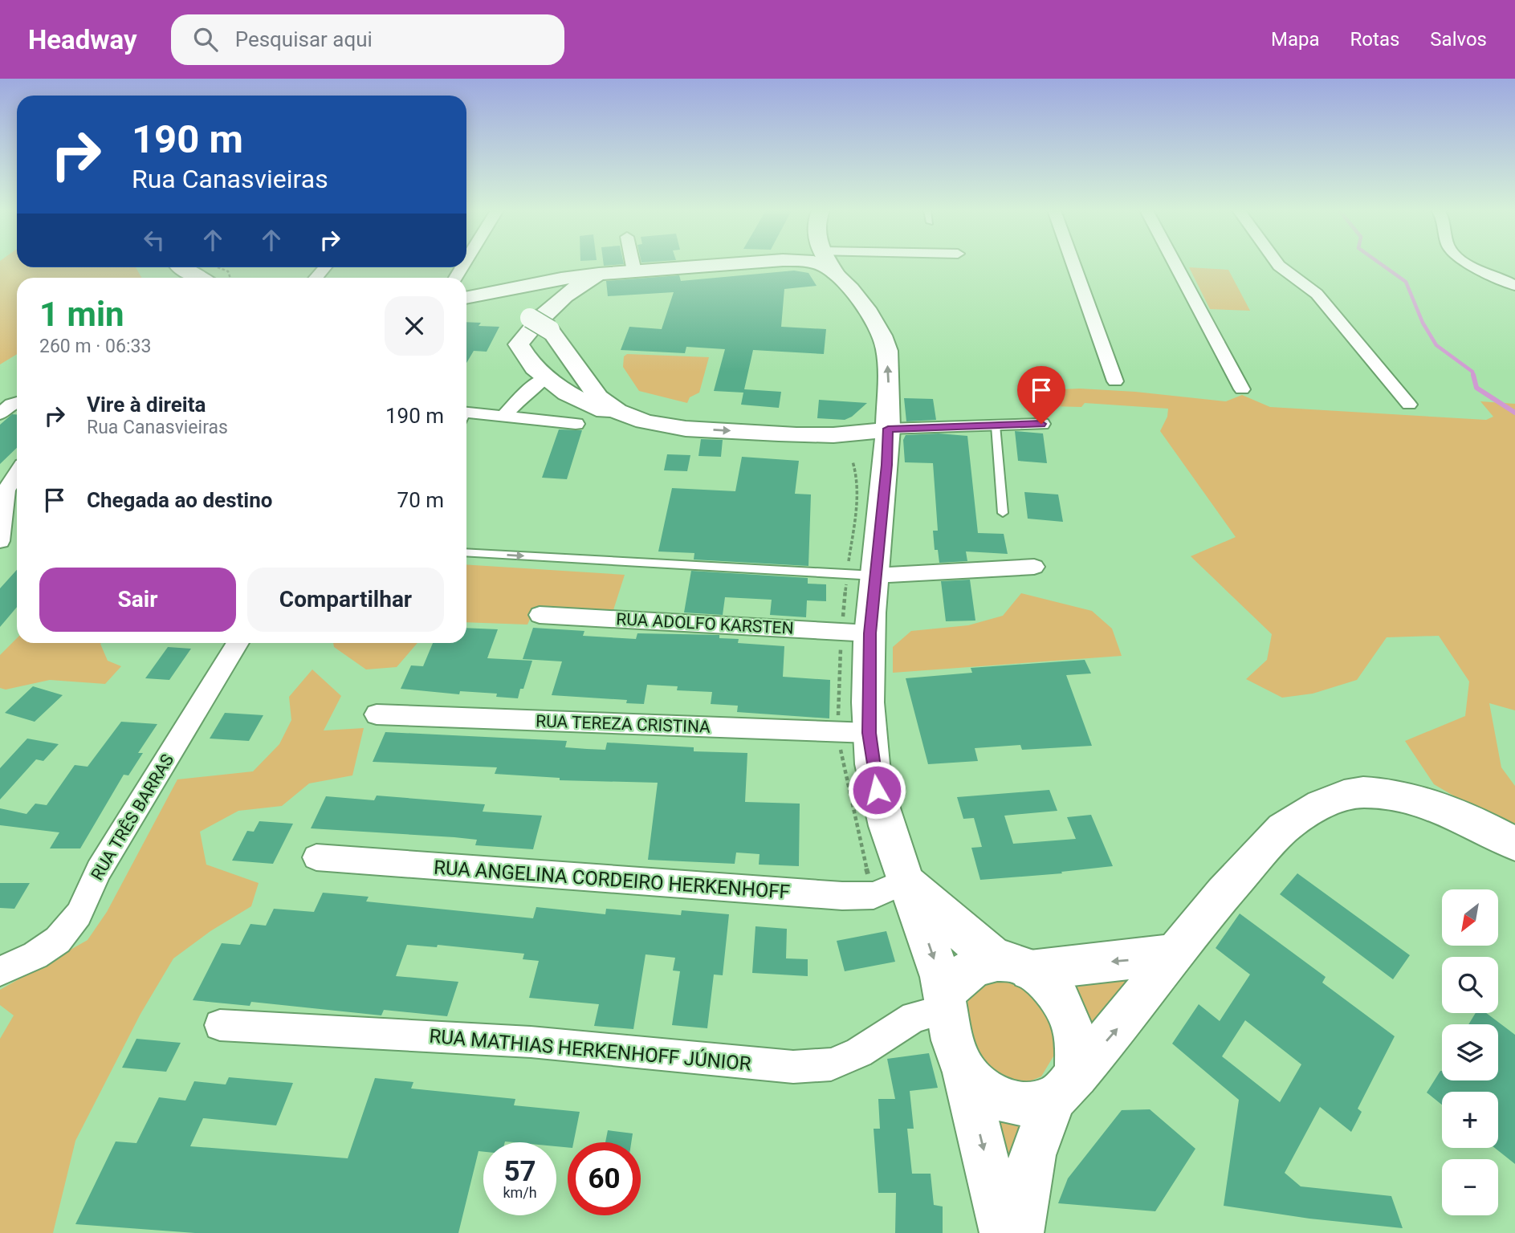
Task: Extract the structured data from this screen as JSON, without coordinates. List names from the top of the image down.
{
  "streets": {
    "street": [
      "RUA ADOLFO KARSTEN",
      "RUA TEREZA CRISTINA",
      "RUA TRÊS BARRAS",
      "RUA ANGELINA CORDEIRO HERKENHOFF",
      "RUA MATHIAS HERKENHOFF JÚNIOR"
    ]
  },
  "north": "bottom left",
  "page": {
    "header": "Headway",
    "search": "Pesquisar aqui",
    "nav": ["Mapa", "Rotas", "Salvos"],
    "turn": ["190 m", "Rua Canasvieiras"],
    "heading": ["1 min", "260 m · 06:33"],
    "list": [
      {
        "name": "Vire à direita",
        "note": "Rua Canasvieiras",
        "value": "190 m"
      },
      {
        "name": "Chegada ao destino",
        "value": "70 m"
      }
    ],
    "buttons": ["Sair", "Compartilhar"],
    "map_buttons": ["+", "−"],
    "speed": "57 km/h",
    "limit": "60"
  }
}
